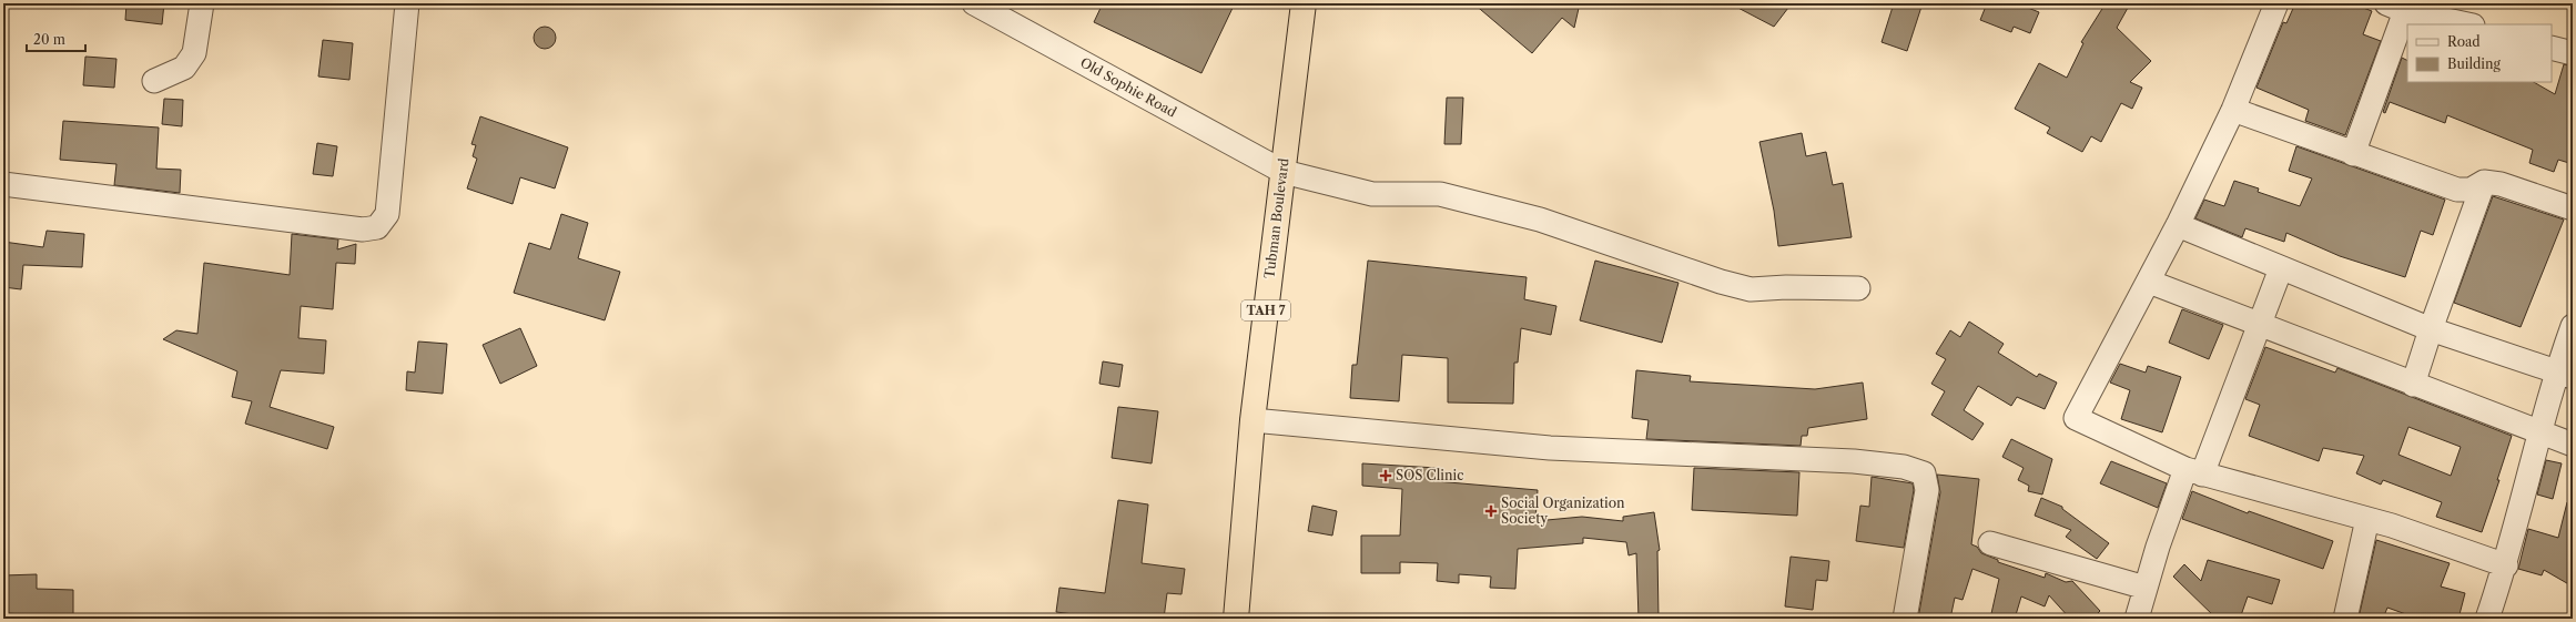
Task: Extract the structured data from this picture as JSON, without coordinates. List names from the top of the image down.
{
  "streets": {
    "highway": ["Tubman Boulevard", "TAH 7"],
    "street": ["Old Sophie Road"]
  },
  "crossings": [
    ["Old Sophie Road", "Tubman Boulevard"]
  ],
  "places": {
    "health": ["SOS Clinic", "Social Organization Society"]
  },
  "legend": ["Road", "Building"],
  "scale_bar": "20 m"
}
